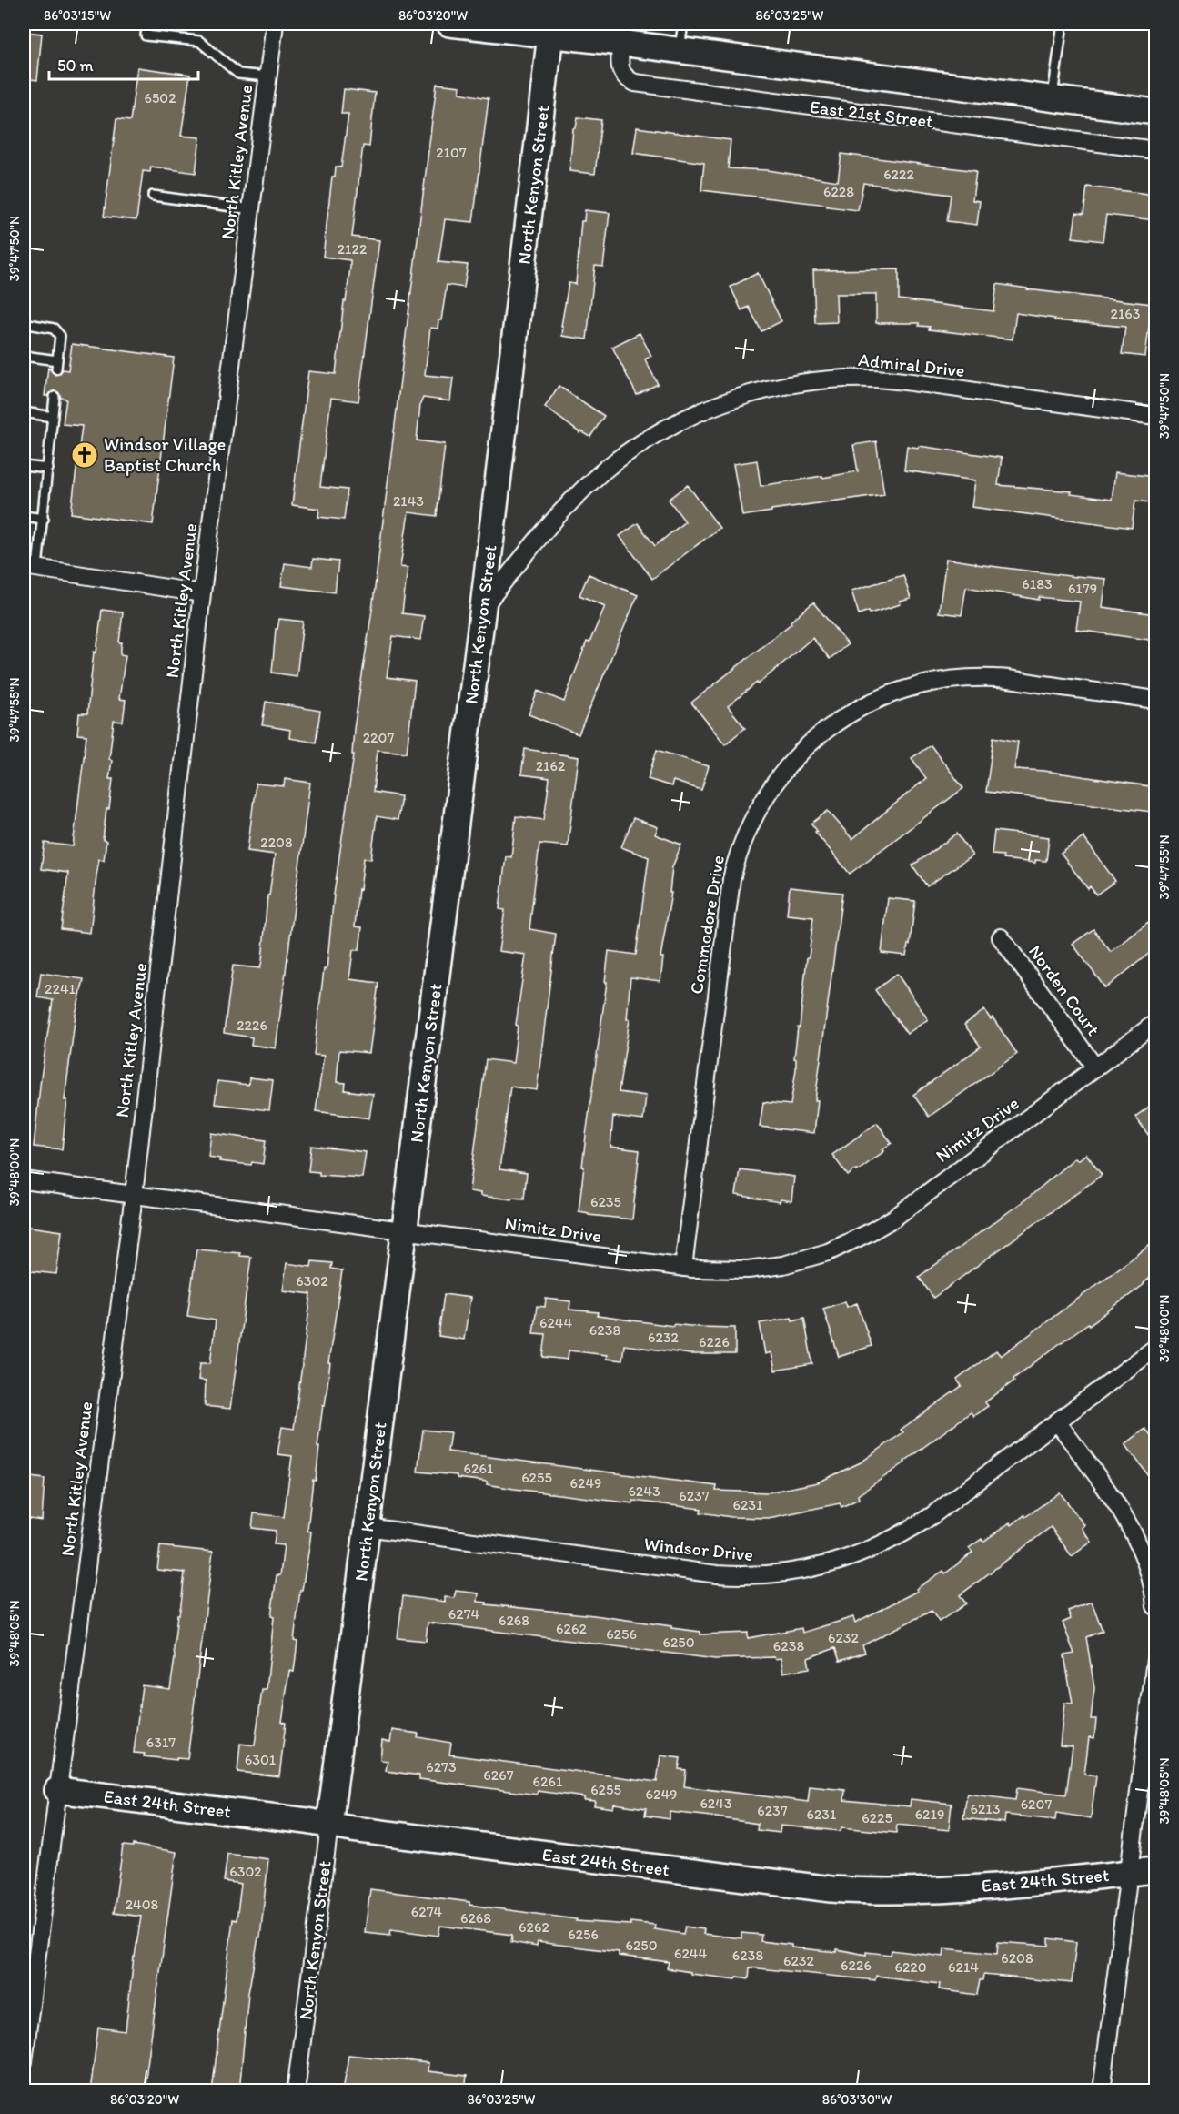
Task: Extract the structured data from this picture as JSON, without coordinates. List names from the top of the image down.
{
  "streets": {
    "street": [
      "East 21st Street",
      "North Kitley Avenue",
      "North Kenyon Street",
      "Admiral Drive",
      "Commodore Drive",
      "Norden Court",
      "Nimitz Drive",
      "Windsor Drive",
      "East 24th Street"
    ]
  },
  "crossings": [
    ["North Kitley Avenue", "Nimitz Drive"],
    ["North Kitley Avenue", "East 24th Street"],
    ["North Kenyon Street", "Admiral Drive"],
    ["North Kenyon Street", "Nimitz Drive"],
    ["North Kenyon Street", "Windsor Drive"],
    ["North Kenyon Street", "East 24th Street"],
    ["Commodore Drive", "Nimitz Drive"],
    ["Norden Court", "Nimitz Drive"]
  ],
  "places": {
    "church": ["Windsor Village Baptist Church"]
  },
  "house_numbers": [
    "6502",
    "2107",
    "6222",
    "6228",
    "2122",
    "2163",
    "2143",
    "6183",
    "6179",
    "2207",
    "2162",
    "2208",
    "2241",
    "2226",
    "6235",
    "6302",
    "6244",
    "6238",
    "6232",
    "6226",
    "6261",
    "6255",
    "6249",
    "6243",
    "6237",
    "6231",
    "6274",
    "6268",
    "6262",
    "6256",
    "6232",
    "6250",
    "6238",
    "6317",
    "6301",
    "6273",
    "6267",
    "6261",
    "6255",
    "6249",
    "6243",
    "6207",
    "6213",
    "6237",
    "6231",
    "6219",
    "6225",
    "6302",
    "2408",
    "6274",
    "6268",
    "6262",
    "6256",
    "6250",
    "6244",
    "6238",
    "6208",
    "6232",
    "6226",
    "6220",
    "6214"
  ],
  "scale_bar": "50 m",
  "coordinates": [
    "86°03'15\"W",
    "86°03'20\"W",
    "86°03'25\"W",
    "39°47'50\"N",
    "39°47'55\"N",
    "39°48'00\"N",
    "39°48'05\"N",
    "86°03'30\"W"
  ]
}
